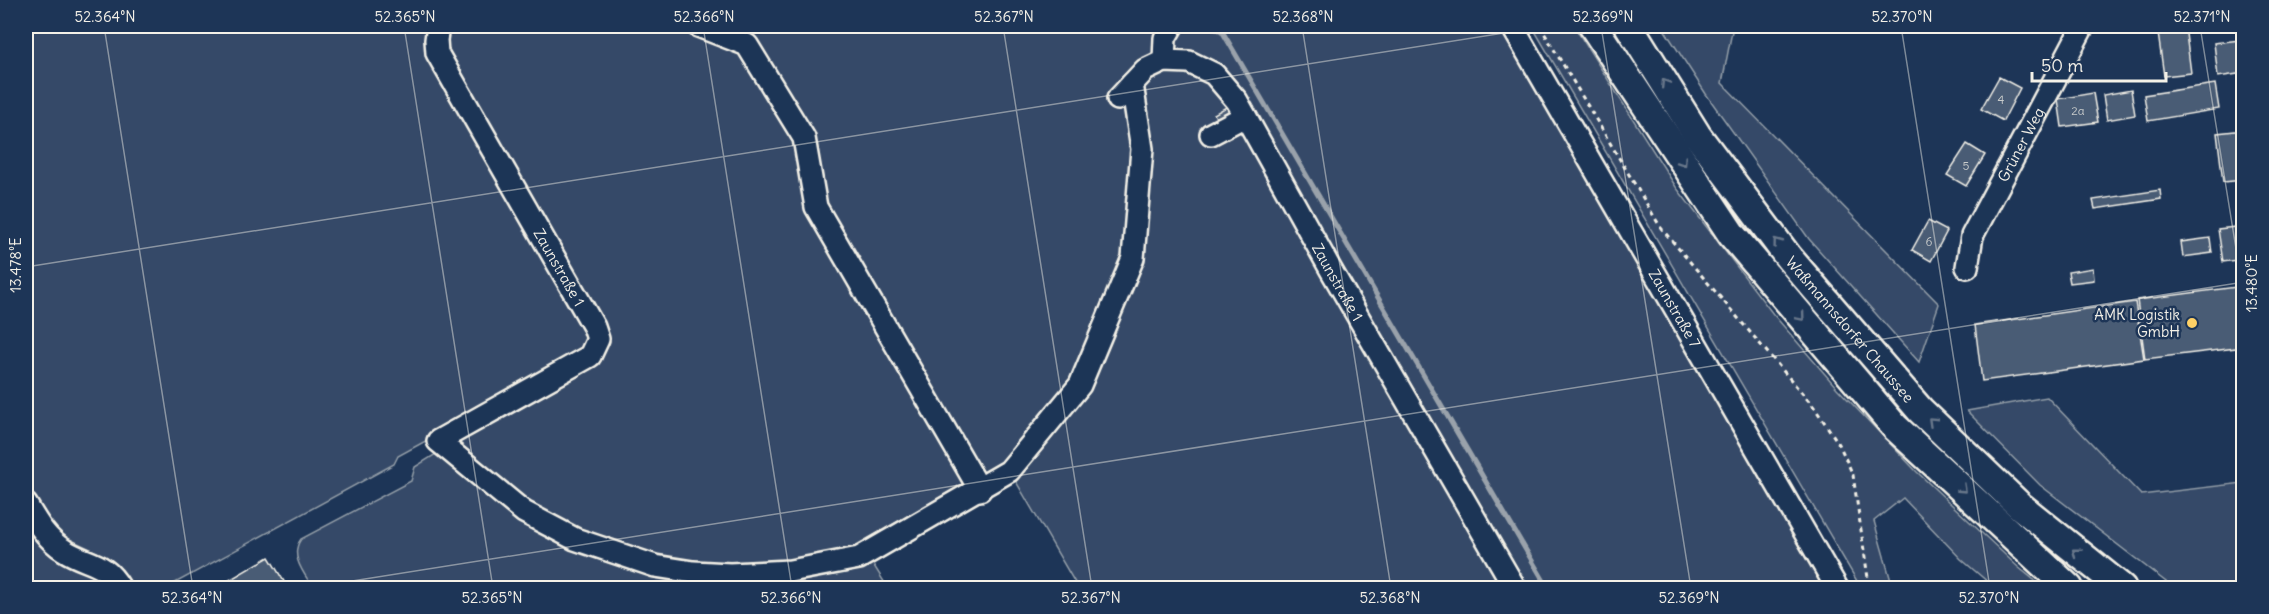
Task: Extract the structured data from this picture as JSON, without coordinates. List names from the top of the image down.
{
  "streets": {
    "main road": ["Waßmannsdorfer Chaussee"],
    "street": ["Grüner Weg", "Zaunstraße 1", "Zaunstraße 7"]
  },
  "places": ["AMK Logistik GmbH"],
  "house_numbers": [
    "4",
    "2a",
    "5",
    "6"
  ],
  "scale_bar": "50 m",
  "coordinates": [
    "52.364°N",
    "52.365°N",
    "52.366°N",
    "52.367°N",
    "52.368°N",
    "52.369°N",
    "52.370°N",
    "52.371°N",
    "13.478°E",
    "13.480°E"
  ]
}
